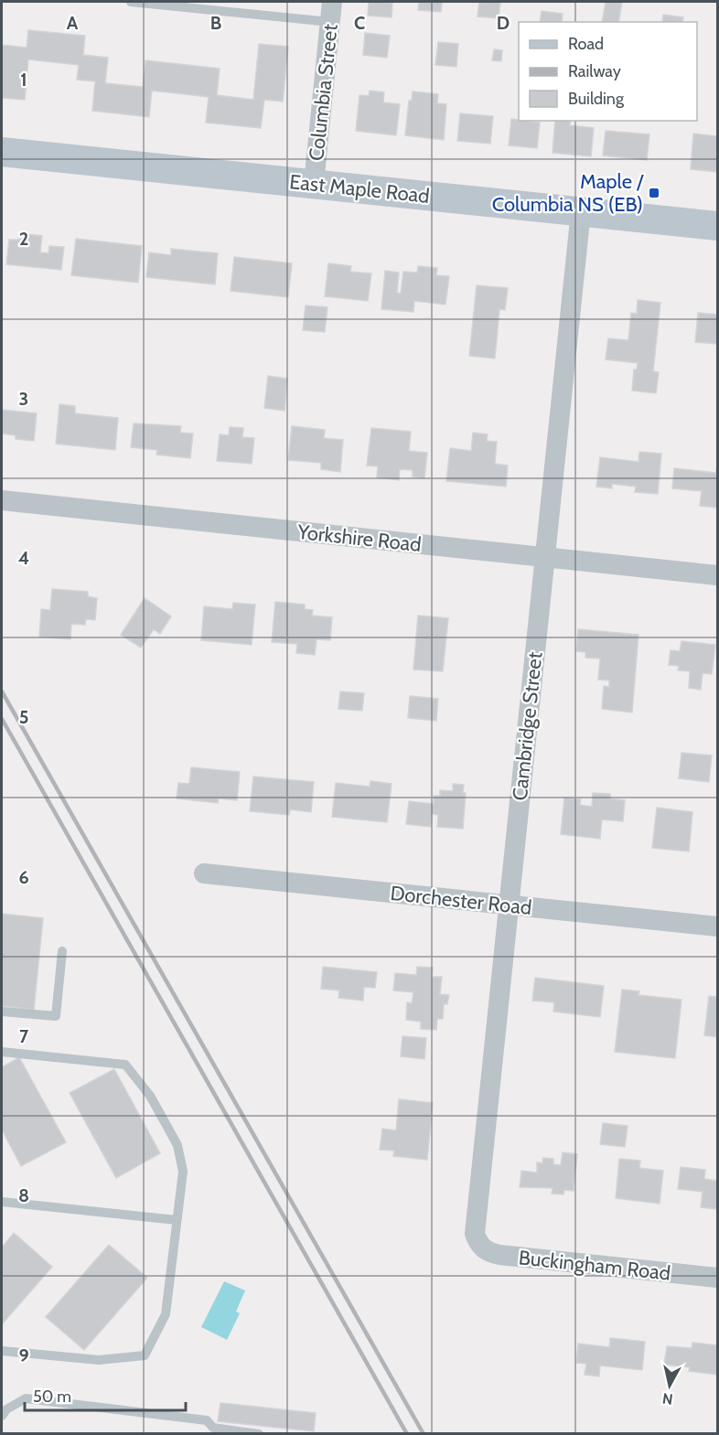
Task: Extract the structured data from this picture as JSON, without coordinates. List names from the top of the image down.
{
  "streets": {
    "main road": ["East Maple Road"],
    "street": [
      "Columbia Street",
      "Yorkshire Road",
      "Cambridge Street",
      "Dorchester Road",
      "Buckingham Road"
    ]
  },
  "crossings": [
    ["Columbia Street", "East Maple Road"],
    ["East Maple Road", "Cambridge Street"],
    ["Yorkshire Road", "Cambridge Street"],
    ["Cambridge Street", "Dorchester Road"],
    ["Cambridge Street", "Buckingham Road"]
  ],
  "places": {
    "transit": ["Maple / Columbia NS (EB)"]
  },
  "legend": ["Road", "Railway", "Building"],
  "scale_bar": "50 m",
  "north": "bottom",
  "grid": {
    "columns": [
      "A",
      "B",
      "C",
      "D"
    ],
    "rows": [
      "1",
      "2",
      "3",
      "4",
      "5",
      "6",
      "7",
      "8",
      "9"
    ]
  }
}
